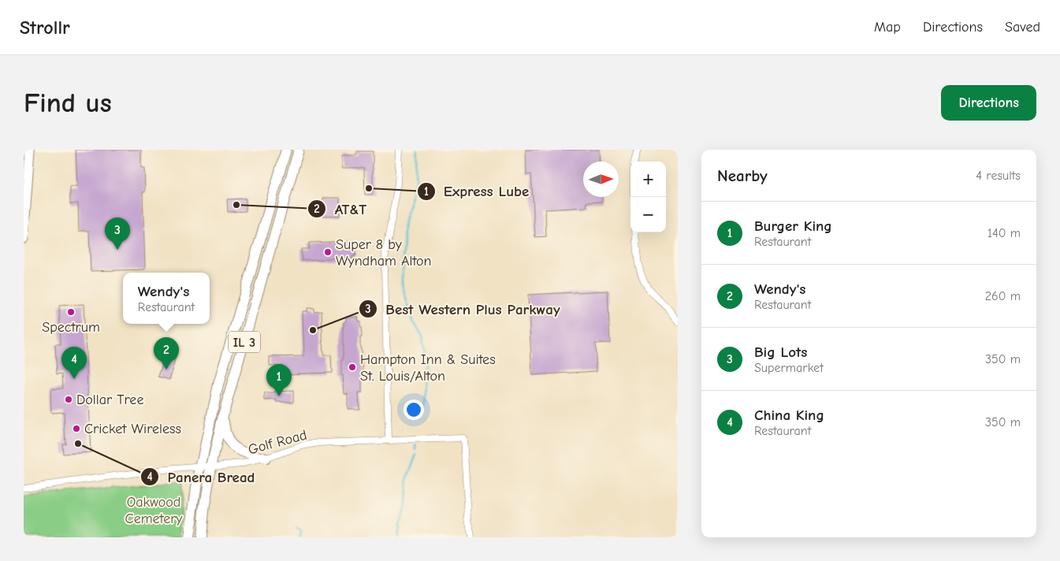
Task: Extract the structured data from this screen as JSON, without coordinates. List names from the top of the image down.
{
  "streets": {
    "main road": ["IL 3"],
    "street": ["Golf Road"]
  },
  "crossings": [
    ["IL 3", "Golf Road"]
  ],
  "parks": ["Oakwood Cemetery"],
  "places": [
    "Express Lube",
    "AT&T",
    "Super 8 by Wyndham Alton",
    "Spectrum",
    "Best Western Plus Parkway",
    "Hampton Inn & Suites St. Louis/Alton",
    "Dollar Tree",
    "Cricket Wireless",
    "Panera Bread"
  ],
  "north": "right",
  "page": {
    "header": "Strollr",
    "nav": ["Map", "Directions", "Saved"],
    "buttons": "Directions",
    "title": "Find us",
    "heading": ["Nearby", "4 results"],
    "map_buttons": ["+", "−"],
    "list": [
      {
        "mark": "1",
        "name": "Burger King",
        "note": "Restaurant",
        "value": "140 m"
      },
      {
        "mark": "2",
        "name": "Wendy's",
        "note": "Restaurant",
        "value": "260 m"
      },
      {
        "mark": "3",
        "name": "Big Lots",
        "note": "Supermarket",
        "value": "350 m"
      },
      {
        "mark": "4",
        "name": "China King",
        "note": "Restaurant",
        "value": "350 m"
      }
    ],
    "pins": [
      "3",
      "2",
      "4",
      "1"
    ],
    "popup": ["Wendy's", "Restaurant"]
  }
}
